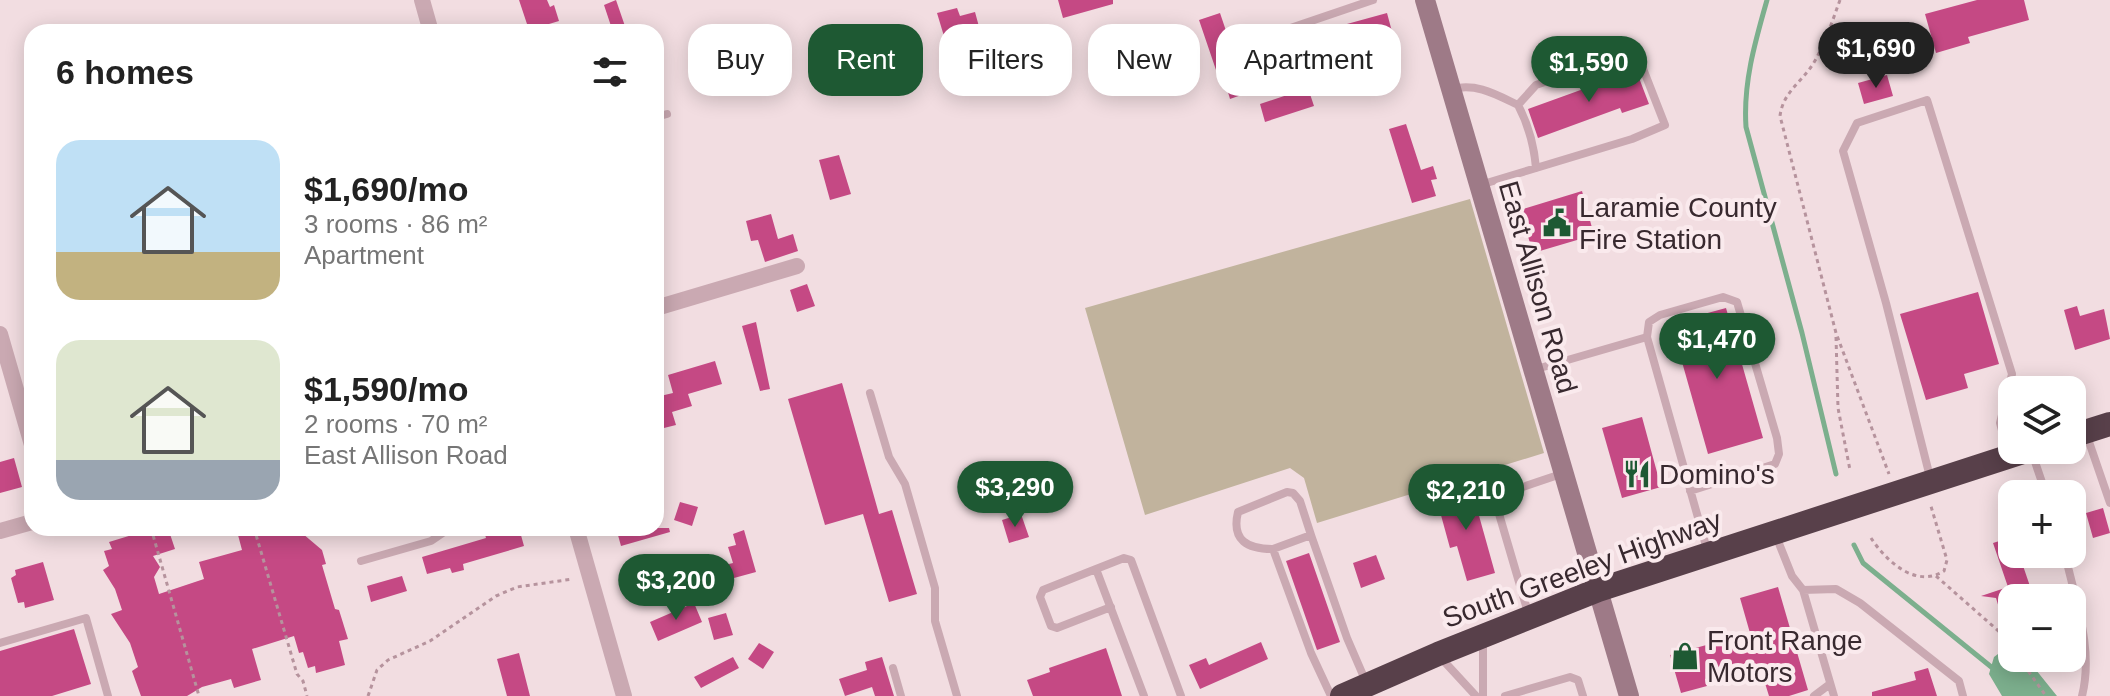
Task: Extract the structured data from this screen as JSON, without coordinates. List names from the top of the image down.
{
  "streets": {
    "highway": ["South Greeley Highway"],
    "street": ["East Allison Road"]
  },
  "crossings": [
    ["East Allison Road", "South Greeley Highway"]
  ],
  "places": {
    "public building": ["Laramie County Fire Station"],
    "restaurant": ["Domino's"],
    "shop": ["Front Range Motors"]
  },
  "page": {
    "price": [
      "$1,690",
      "$1,590",
      "$1,470",
      "$3,290",
      "$2,210",
      "$3,200"
    ],
    "chip": [
      "Buy",
      "Rent",
      "Filters",
      "New",
      "Apartment"
    ],
    "heading": "6 homes",
    "list": [
      {
        "name": "$1,690/mo",
        "note": "3 rooms · 86 m² · Apartment"
      },
      {
        "name": "$1,590/mo",
        "note": "2 rooms · 70 m² · East Allison Road"
      }
    ],
    "map_buttons": ["+", "−"]
  }
}
